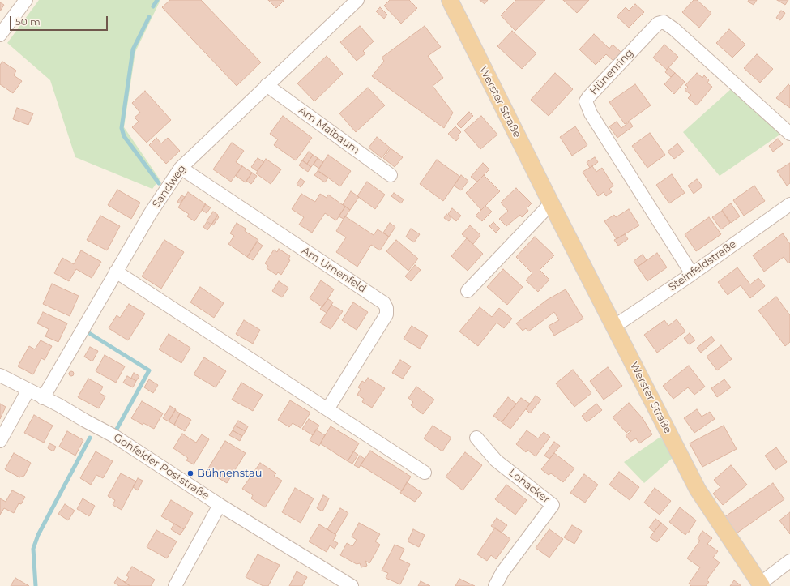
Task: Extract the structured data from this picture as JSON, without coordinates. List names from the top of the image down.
{
  "streets": {
    "main road": ["Werster Straße"],
    "street": [
      "Hünenring",
      "Am Maibaum",
      "Sandweg",
      "Steinfeldstraße",
      "Am Urnenfeld",
      "Gohfelder Poststraße",
      "Lohacker"
    ]
  },
  "crossings": [
    ["Hünenring", "Steinfeldstraße"],
    ["Werster Straße", "Steinfeldstraße"],
    ["Am Maibaum", "Sandweg"],
    ["Sandweg", "Am Urnenfeld"],
    ["Sandweg", "Gohfelder Poststraße"]
  ],
  "places": ["Bühnenstau"],
  "scale_bar": "50 m"
}
